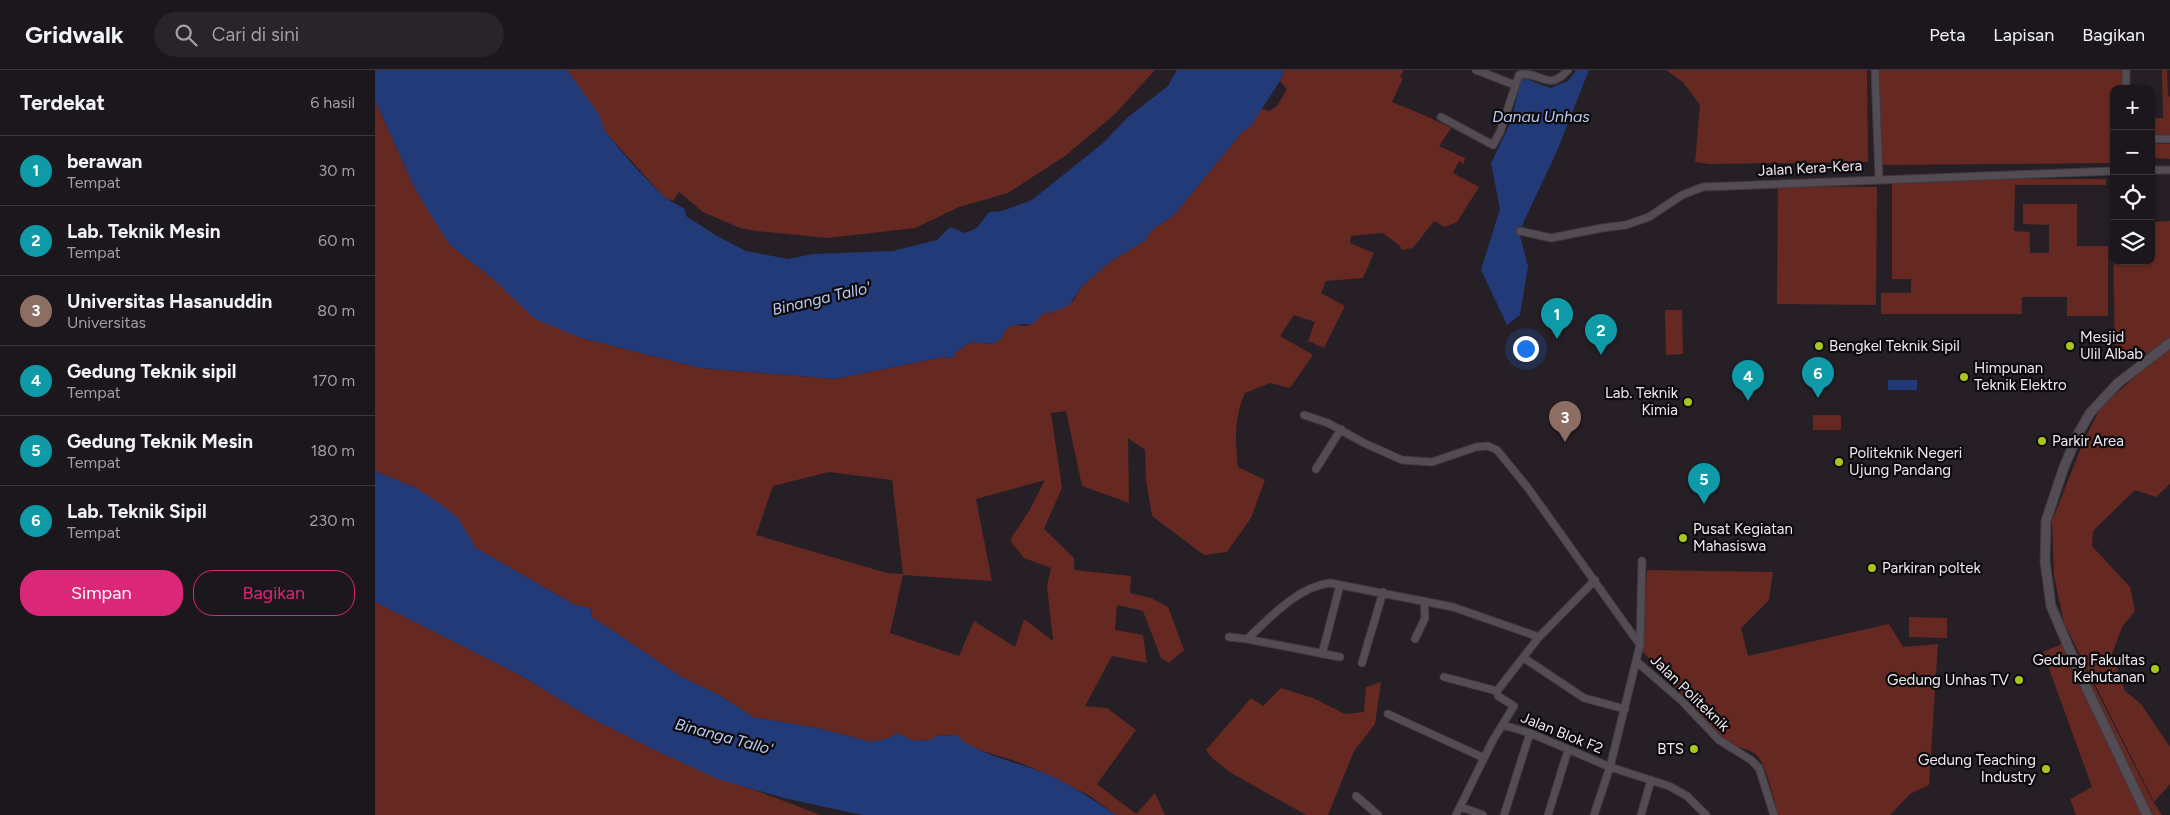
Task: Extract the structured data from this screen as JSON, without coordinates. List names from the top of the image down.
{
  "streets": {
    "street": ["Jalan Kera-Kera", "Jalan Politeknik", "Jalan Blok F2"]
  },
  "water": ["Danau Unhas", "Binanga Tallo'"],
  "places": [
    "Bengkel Teknik Sipil",
    "Mesjid Ulil Albab",
    "Himpunan Teknik Elektro",
    "Lab. Teknik Kimia",
    "Parkir Area",
    "Politeknik Negeri Ujung Pandang",
    "Pusat Kegiatan Mahasiswa",
    "Parkiran poltek",
    "Gedung Fakultas Kehutanan",
    "Gedung Unhas TV",
    "BTS",
    "Gedung Teaching Industry"
  ],
  "page": {
    "header": "Gridwalk",
    "search": "Cari di sini",
    "nav": ["Peta", "Lapisan", "Bagikan"],
    "heading": ["Terdekat", "6 hasil"],
    "map_buttons": ["+", "−"],
    "list": [
      {
        "mark": "1",
        "name": "berawan",
        "note": "Tempat",
        "value": "30 m"
      },
      {
        "mark": "2",
        "name": "Lab. Teknik Mesin",
        "note": "Tempat",
        "value": "60 m"
      },
      {
        "mark": "3",
        "name": "Universitas Hasanuddin",
        "note": "Universitas",
        "value": "80 m"
      },
      {
        "mark": "4",
        "name": "Gedung Teknik sipil",
        "note": "Tempat",
        "value": "170 m"
      },
      {
        "mark": "5",
        "name": "Gedung Teknik Mesin",
        "note": "Tempat",
        "value": "180 m"
      },
      {
        "mark": "6",
        "name": "Lab. Teknik Sipil",
        "note": "Tempat",
        "value": "230 m"
      }
    ],
    "pins": [
      "1",
      "2",
      "6",
      "4",
      "3",
      "5"
    ],
    "buttons": ["Simpan", "Bagikan"]
  }
}
